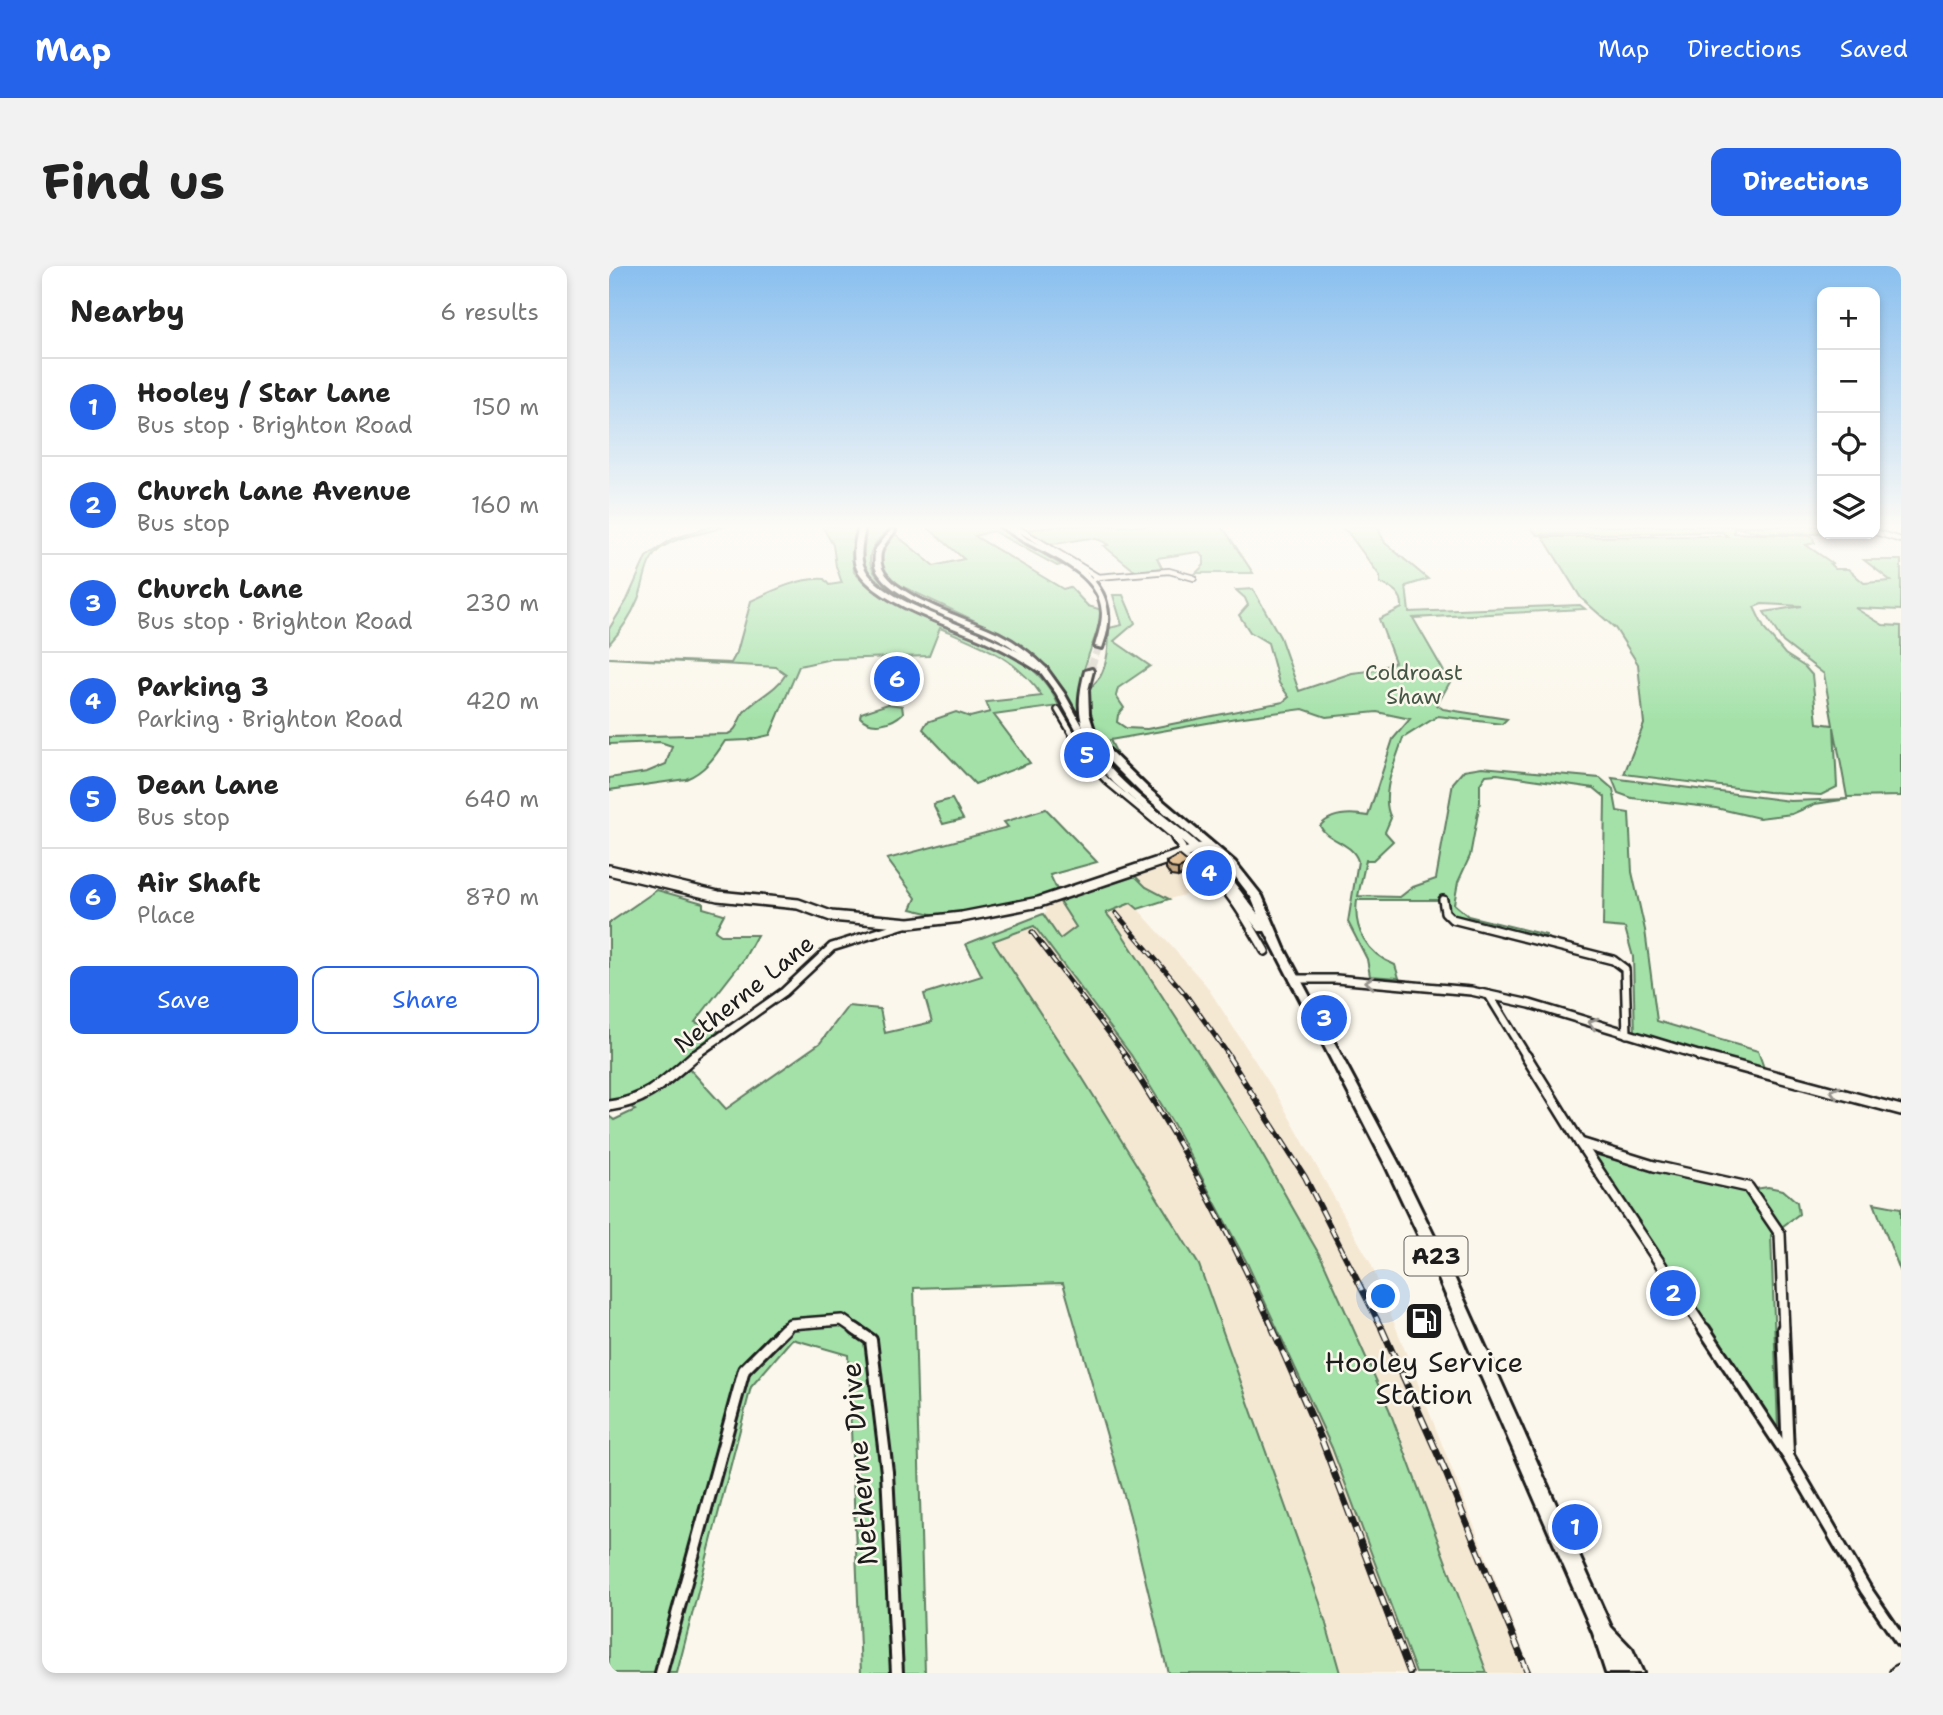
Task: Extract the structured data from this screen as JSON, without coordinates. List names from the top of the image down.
{
  "streets": {
    "highway": ["A23"],
    "street": ["Netherne Lane", "Netherne Drive"]
  },
  "parks": ["Coldroast Shaw"],
  "places": {
    "fuel station": ["Hooley Service Station"]
  },
  "page": {
    "header": "Map",
    "nav": ["Map", "Directions", "Saved"],
    "buttons": [
      "Directions",
      ["Save", "Share"]
    ],
    "title": "Find us",
    "heading": ["Nearby", "6 results"],
    "map_buttons": ["+", "−"],
    "list": [
      {
        "mark": "1",
        "name": "Hooley / Star Lane",
        "note": "Bus stop · Brighton Road",
        "value": "150 m"
      },
      {
        "mark": "2",
        "name": "Church Lane Avenue",
        "note": "Bus stop",
        "value": "160 m"
      },
      {
        "mark": "3",
        "name": "Church Lane",
        "note": "Bus stop · Brighton Road",
        "value": "230 m"
      },
      {
        "mark": "4",
        "name": "Parking 3",
        "note": "Parking · Brighton Road",
        "value": "420 m"
      },
      {
        "mark": "5",
        "name": "Dean Lane",
        "note": "Bus stop",
        "value": "640 m"
      },
      {
        "mark": "6",
        "name": "Air Shaft",
        "note": "Place",
        "value": "870 m"
      }
    ],
    "pins": [
      "6",
      "5",
      "4",
      "3",
      "2",
      "1"
    ]
  }
}
